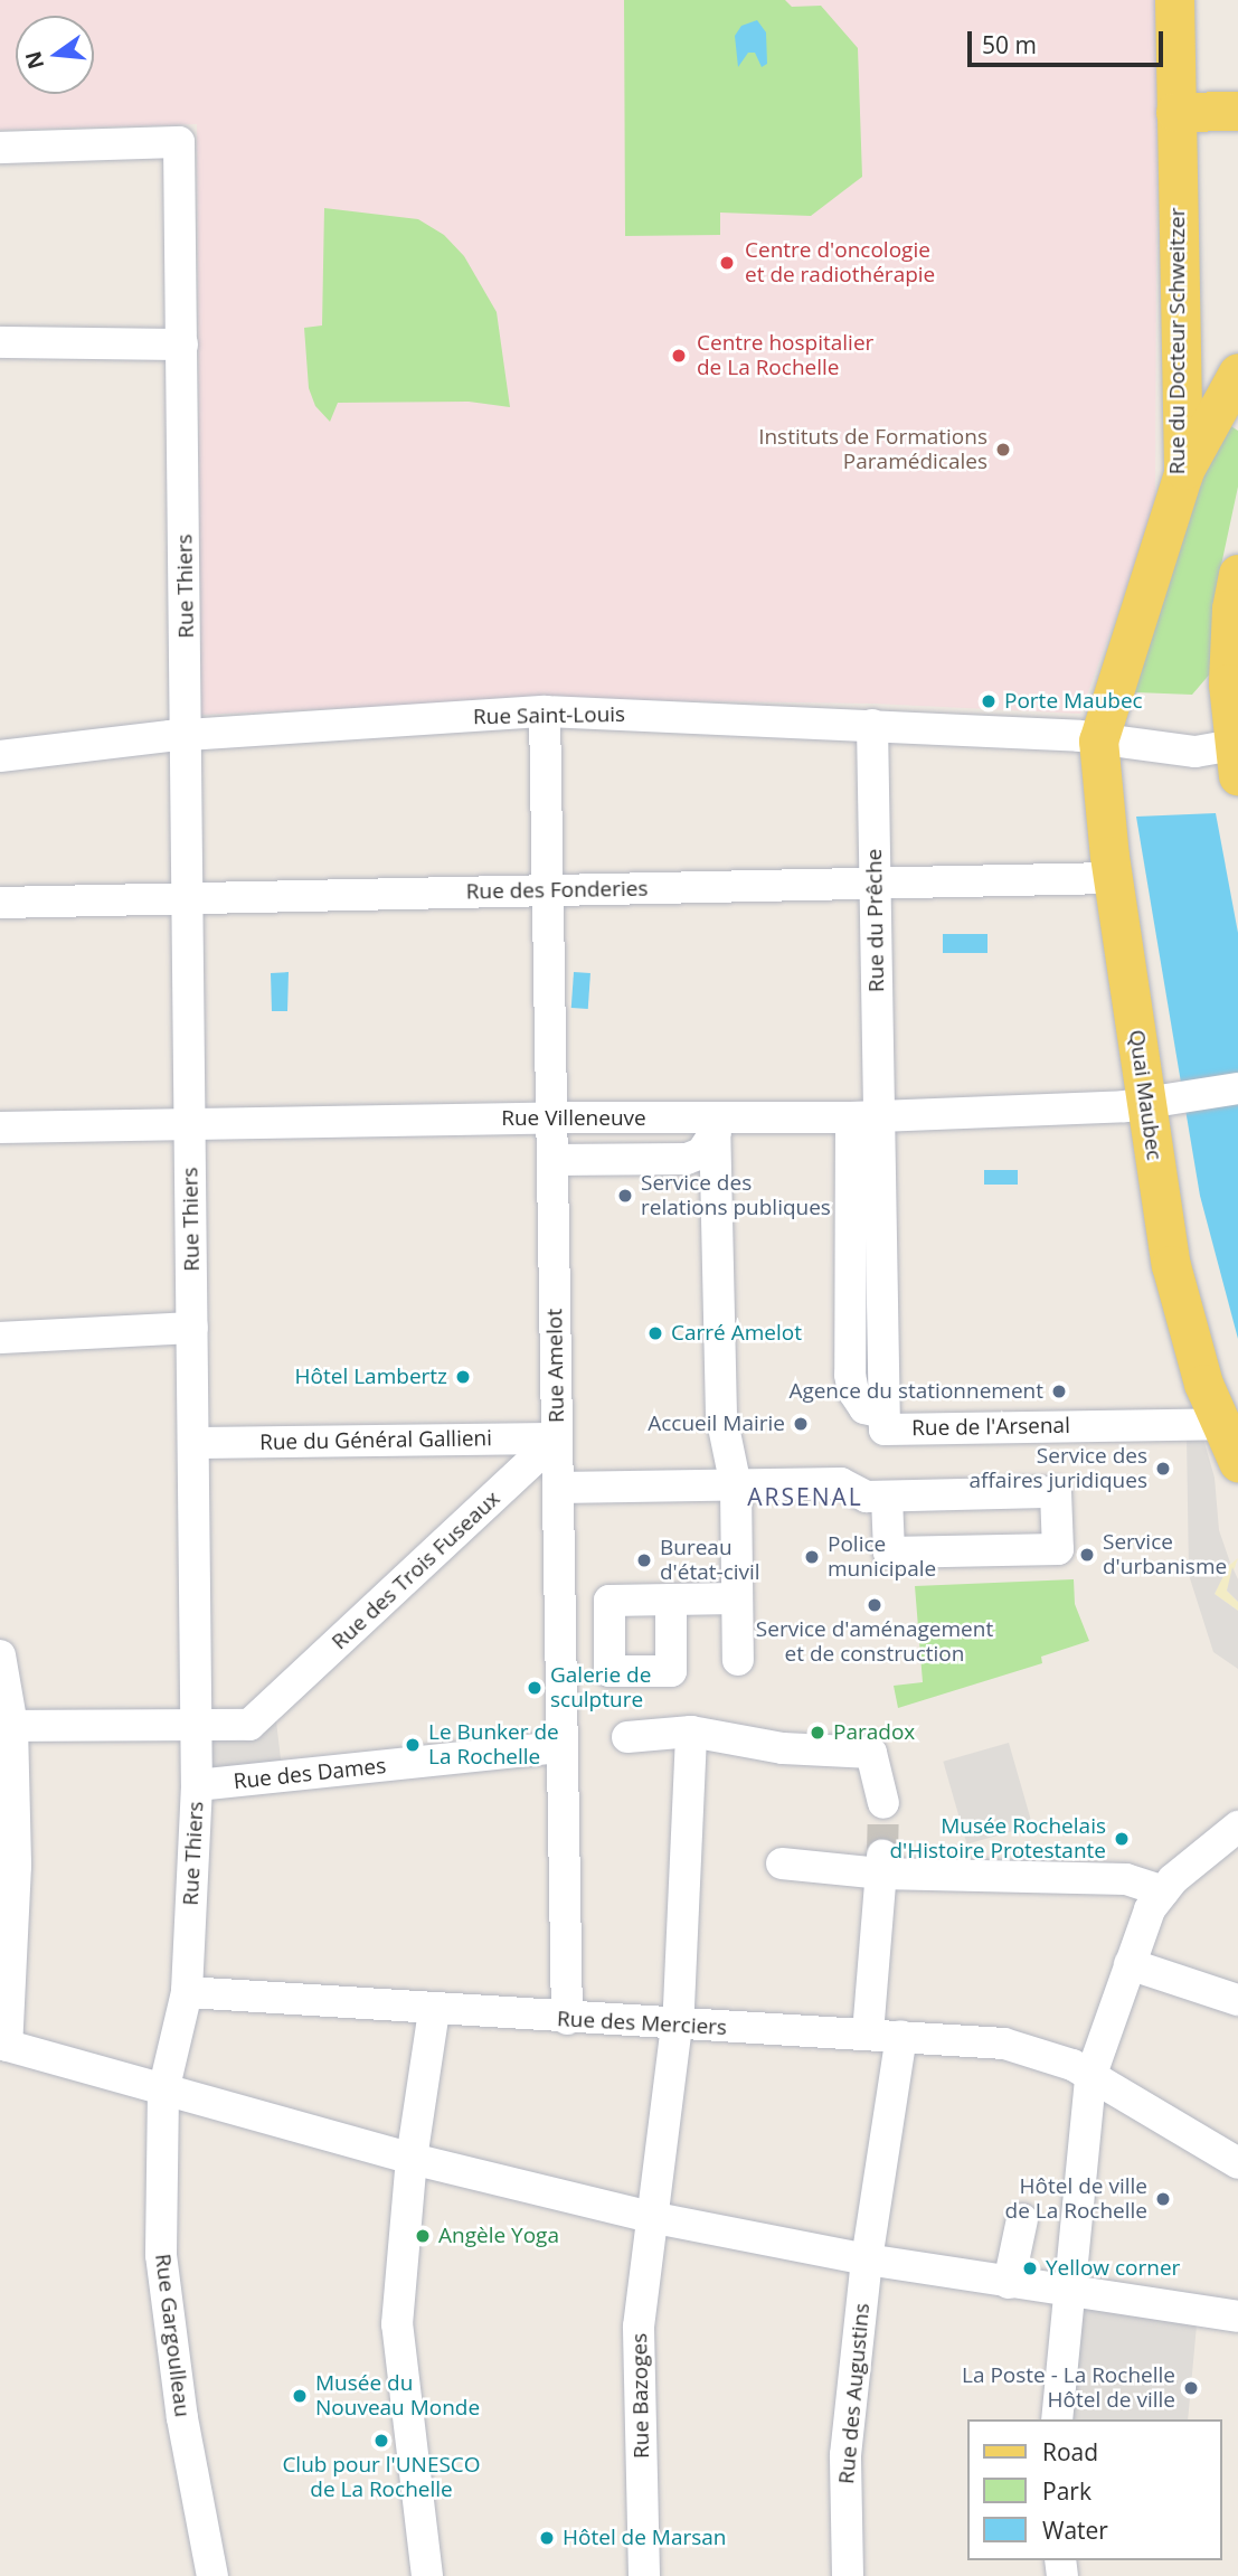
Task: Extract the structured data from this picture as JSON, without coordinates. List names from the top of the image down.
{
  "streets": {
    "main road": ["Rue du Docteur Schweitzer", "Quai Maubec"],
    "street": [
      "Rue Thiers",
      "Rue Saint-Louis",
      "Rue des Fonderies",
      "Rue du Prêche",
      "Rue Villeneuve",
      "Rue Amelot",
      "Rue de l'Arsenal",
      "Rue du Général Gallieni",
      "Rue des Trois Fuseaux",
      "Rue des Dames",
      "Rue des Merciers",
      "Rue Gargoulleau",
      "Rue des Augustins",
      "Rue Bazoges"
    ]
  },
  "crossings": [
    ["Rue du Docteur Schweitzer", "Rue Saint-Louis"],
    ["Rue du Docteur Schweitzer", "Quai Maubec"],
    ["Rue Thiers", "Rue Saint-Louis"],
    ["Rue Thiers", "Rue des Fonderies"],
    ["Rue Thiers", "Rue Villeneuve"],
    ["Rue Thiers", "Rue du Général Gallieni"],
    ["Rue Thiers", "Rue des Trois Fuseaux"],
    ["Rue Thiers", "Rue des Dames"],
    ["Rue Thiers", "Rue des Merciers"],
    ["Rue Thiers", "Rue Gargoulleau"],
    ["Rue Saint-Louis", "Rue du Prêche"],
    ["Rue Saint-Louis", "Quai Maubec"],
    ["Rue Saint-Louis", "Rue Amelot"],
    ["Rue des Fonderies", "Rue du Prêche"],
    ["Rue des Fonderies", "Quai Maubec"],
    ["Rue des Fonderies", "Rue Amelot"],
    ["Rue du Prêche", "Rue Villeneuve"],
    ["Rue du Prêche", "Rue de l'Arsenal"],
    ["Quai Maubec", "Rue Villeneuve"],
    ["Quai Maubec", "Rue de l'Arsenal"],
    ["Rue Villeneuve", "Rue Amelot"],
    ["Rue Villeneuve", "Rue de l'Arsenal"],
    ["Rue Amelot", "Rue du Général Gallieni"],
    ["Rue Amelot", "Rue des Trois Fuseaux"],
    ["Rue Amelot", "Rue des Dames"],
    ["Rue Amelot", "Rue des Merciers"],
    ["Rue du Général Gallieni", "Rue des Trois Fuseaux"],
    ["Rue des Merciers", "Rue des Augustins"],
    ["Rue des Merciers", "Rue Bazoges"]
  ],
  "districts": ["ARSENAL"],
  "places": [
    "Centre d'oncologie et de radiothérapie",
    "Centre hospitalier de La Rochelle",
    "Instituts de Formations Paramédicales",
    "Porte Maubec",
    "Service des relations publiques",
    "Carré Amelot",
    "Hôtel Lambertz",
    "Agence du stationnement",
    "Accueil Mairie",
    "Service des affaires juridiques",
    "Service d'urbanisme",
    "Police municipale",
    "Bureau d'état-civil",
    "Service d'aménagement et de construction",
    "Galerie de sculpture",
    "Paradox",
    "Le Bunker de La Rochelle",
    "Musée Rochelais d'Histoire Protestante",
    "Hôtel de ville de La Rochelle",
    "Angèle Yoga",
    "Yellow corner",
    "La Poste - La Rochelle Hôtel de ville",
    "Musée du Nouveau Monde",
    "Club pour l'UNESCO de La Rochelle",
    "Hôtel de Marsan"
  ],
  "legend": ["Road", "Park", "Water"],
  "scale_bar": "50 m",
  "north": "left"
}
